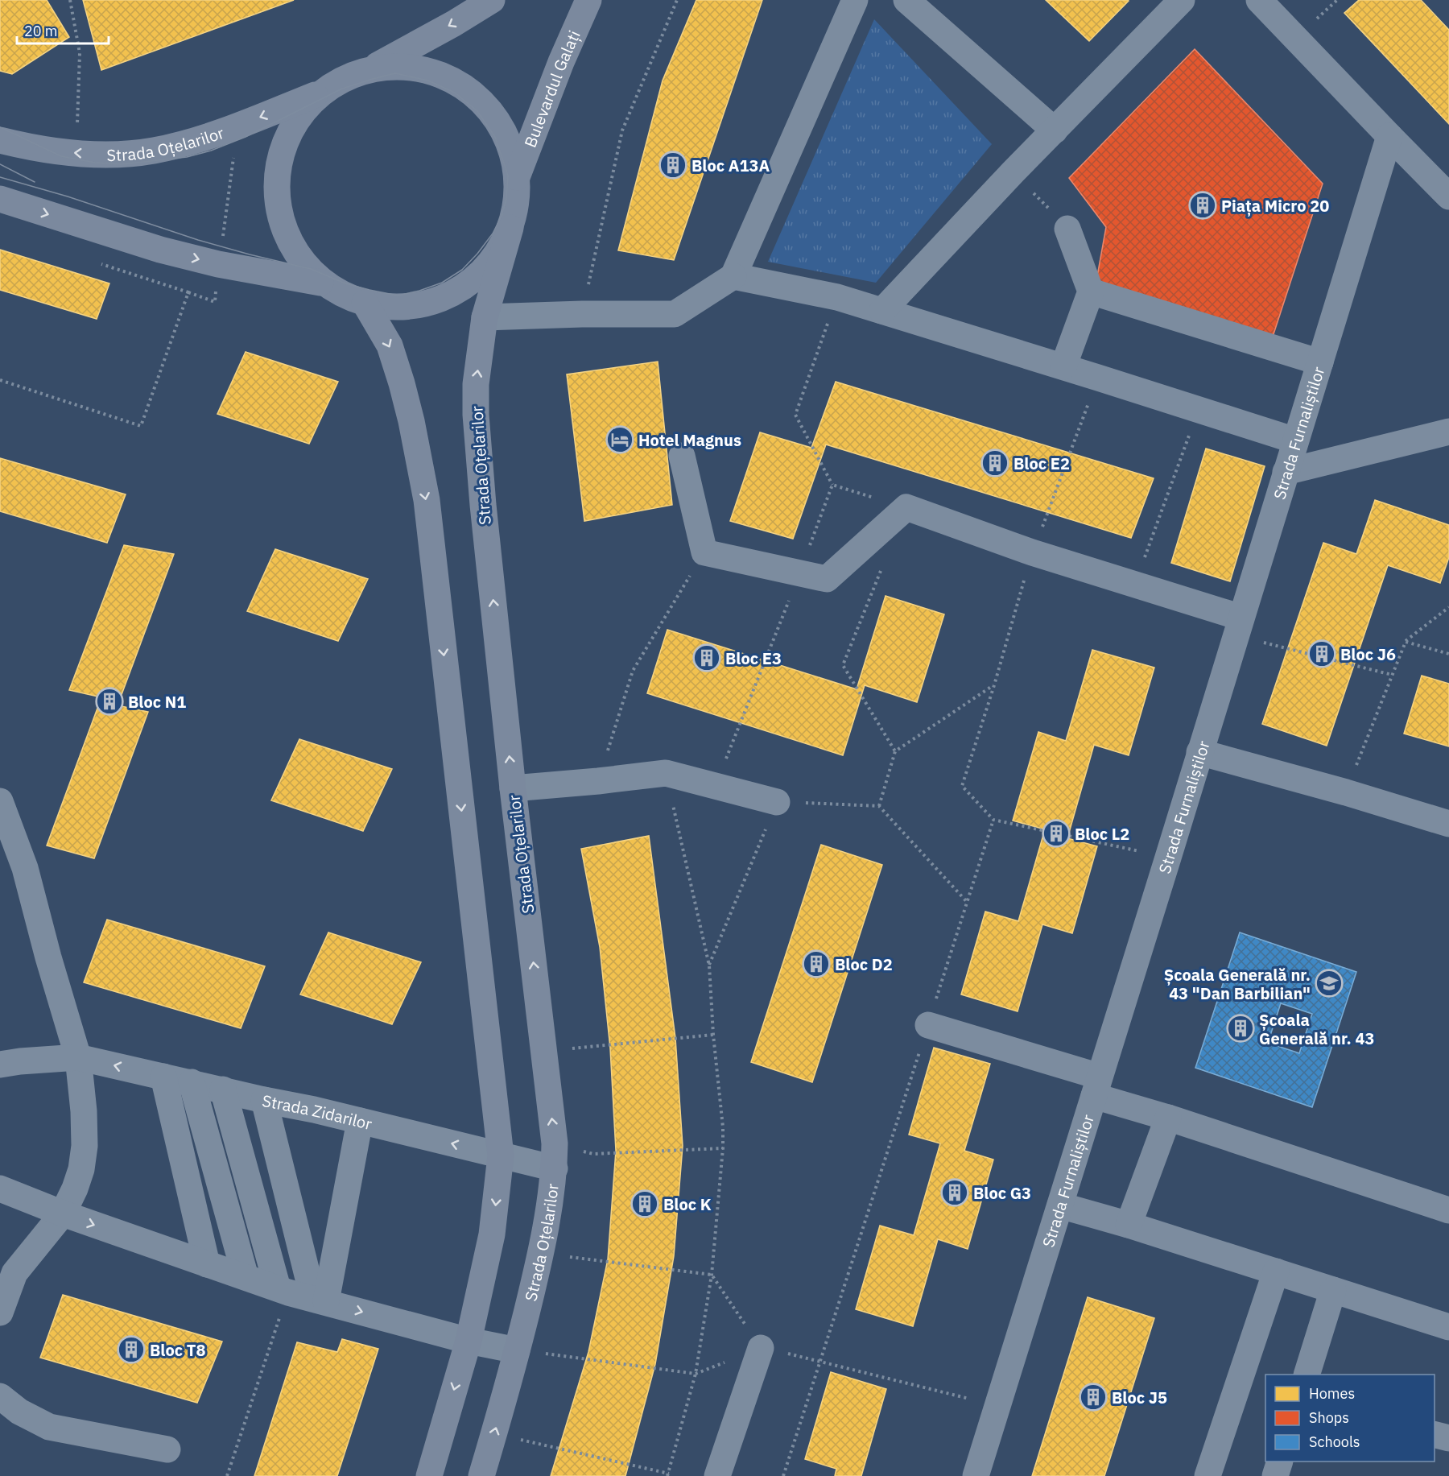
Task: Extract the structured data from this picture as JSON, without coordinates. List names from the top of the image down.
{
  "streets": {
    "main road": ["Bulevardul Galați", "Strada Oțelarilor"],
    "street": ["Strada Furnaliștilor", "Strada Zidarilor"]
  },
  "crossings": [
    ["Strada Oțelarilor", "Strada Zidarilor"]
  ],
  "places": {
    "building": [
      "Bloc A13A",
      "Piața Micro 20",
      "Bloc E2",
      "Bloc J6",
      "Bloc E3",
      "Bloc N1",
      "Bloc L2",
      "Bloc D2",
      "Școala Generală nr. 43",
      "Bloc G3",
      "Bloc K",
      "Bloc T8",
      "Bloc J5"
    ],
    "hotel": ["Hotel Magnus"],
    "school or university": ["Școala Generală nr. 43 \"Dan Barbilian\""]
  },
  "legend": ["Homes", "Shops", "Schools"],
  "scale_bar": "20 m"
}
